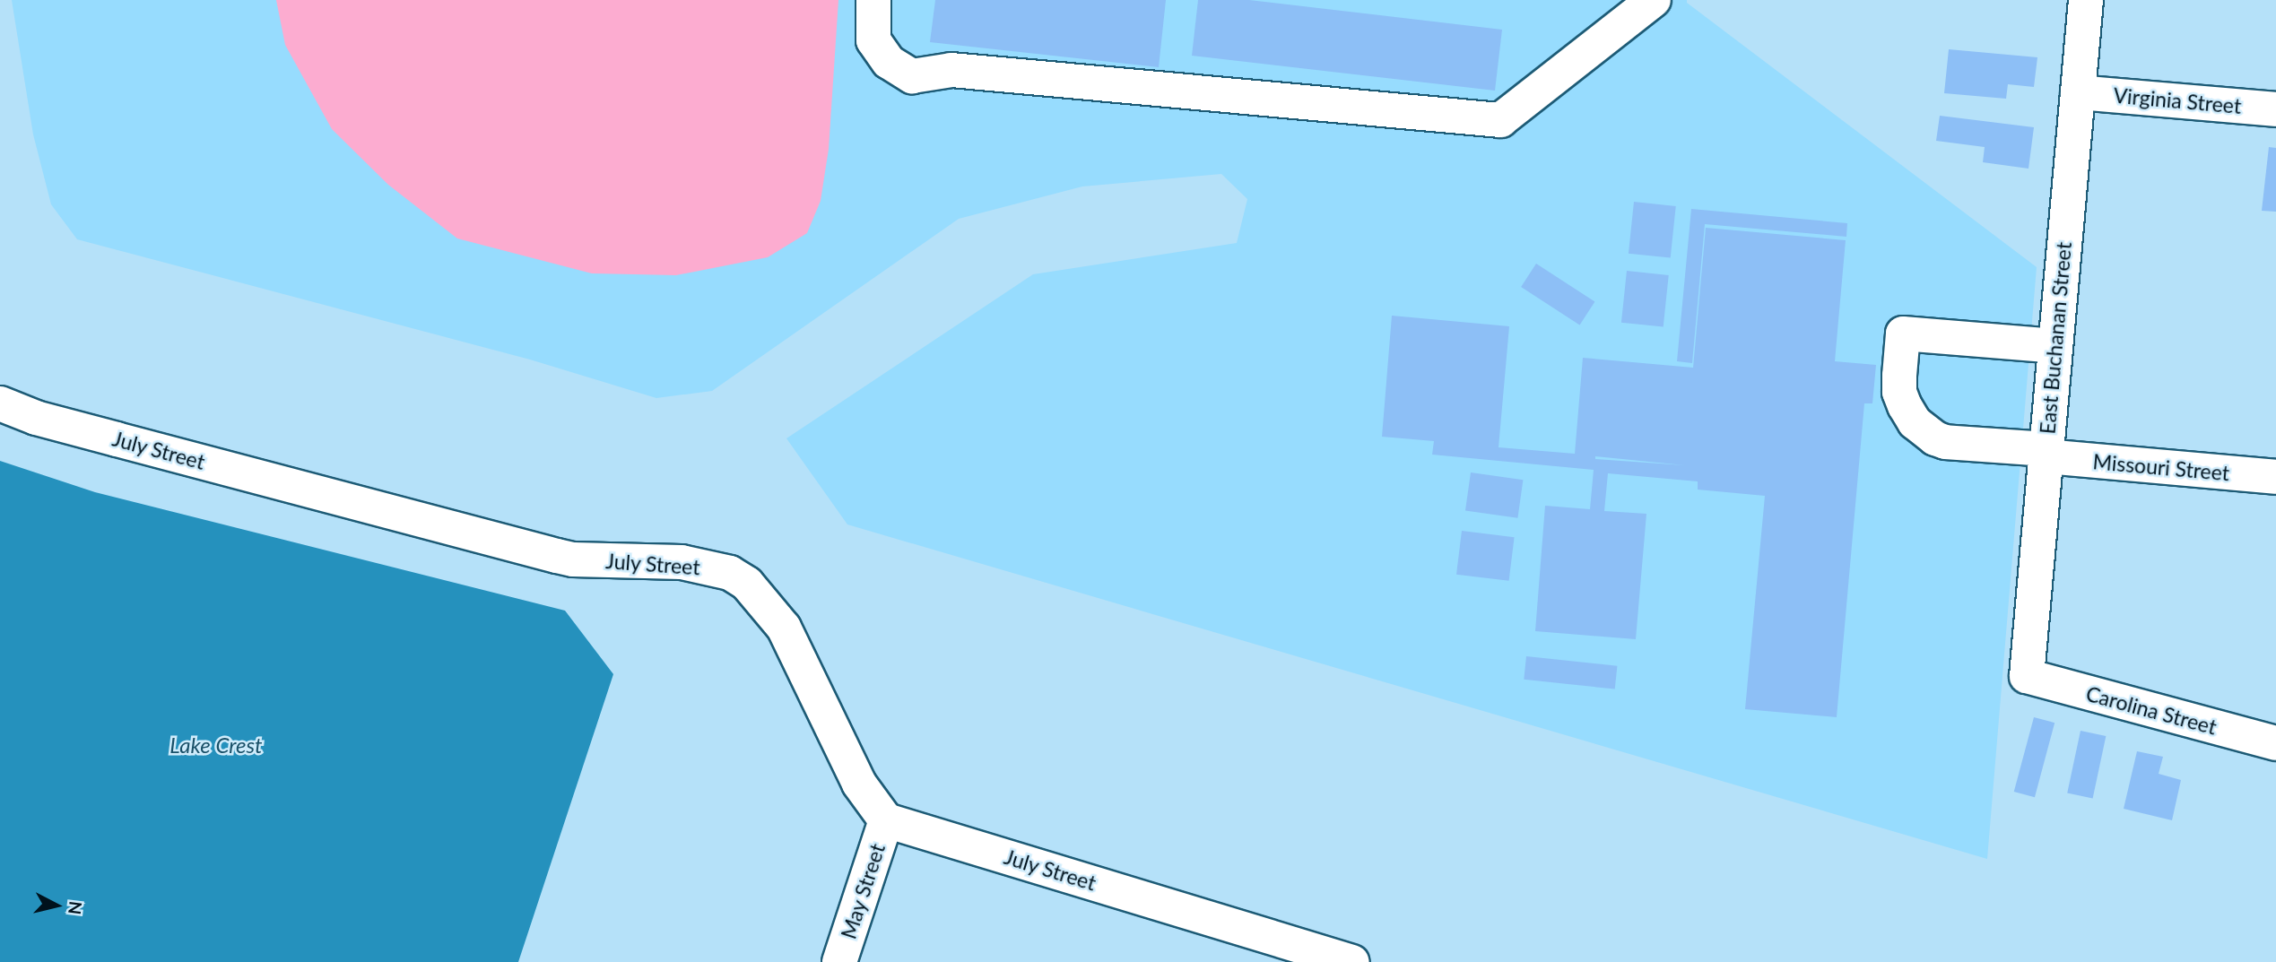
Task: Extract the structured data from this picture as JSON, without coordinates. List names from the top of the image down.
{
  "streets": {
    "street": [
      "Virginia Street",
      "East Buchanan Street",
      "July Street",
      "Missouri Street",
      "Carolina Street",
      "May Street"
    ]
  },
  "crossings": [
    ["Virginia Street", "East Buchanan Street"],
    ["East Buchanan Street", "Missouri Street"],
    ["East Buchanan Street", "Carolina Street"],
    ["July Street", "May Street"]
  ],
  "water": ["Lake Crest"],
  "north": "right"
}
